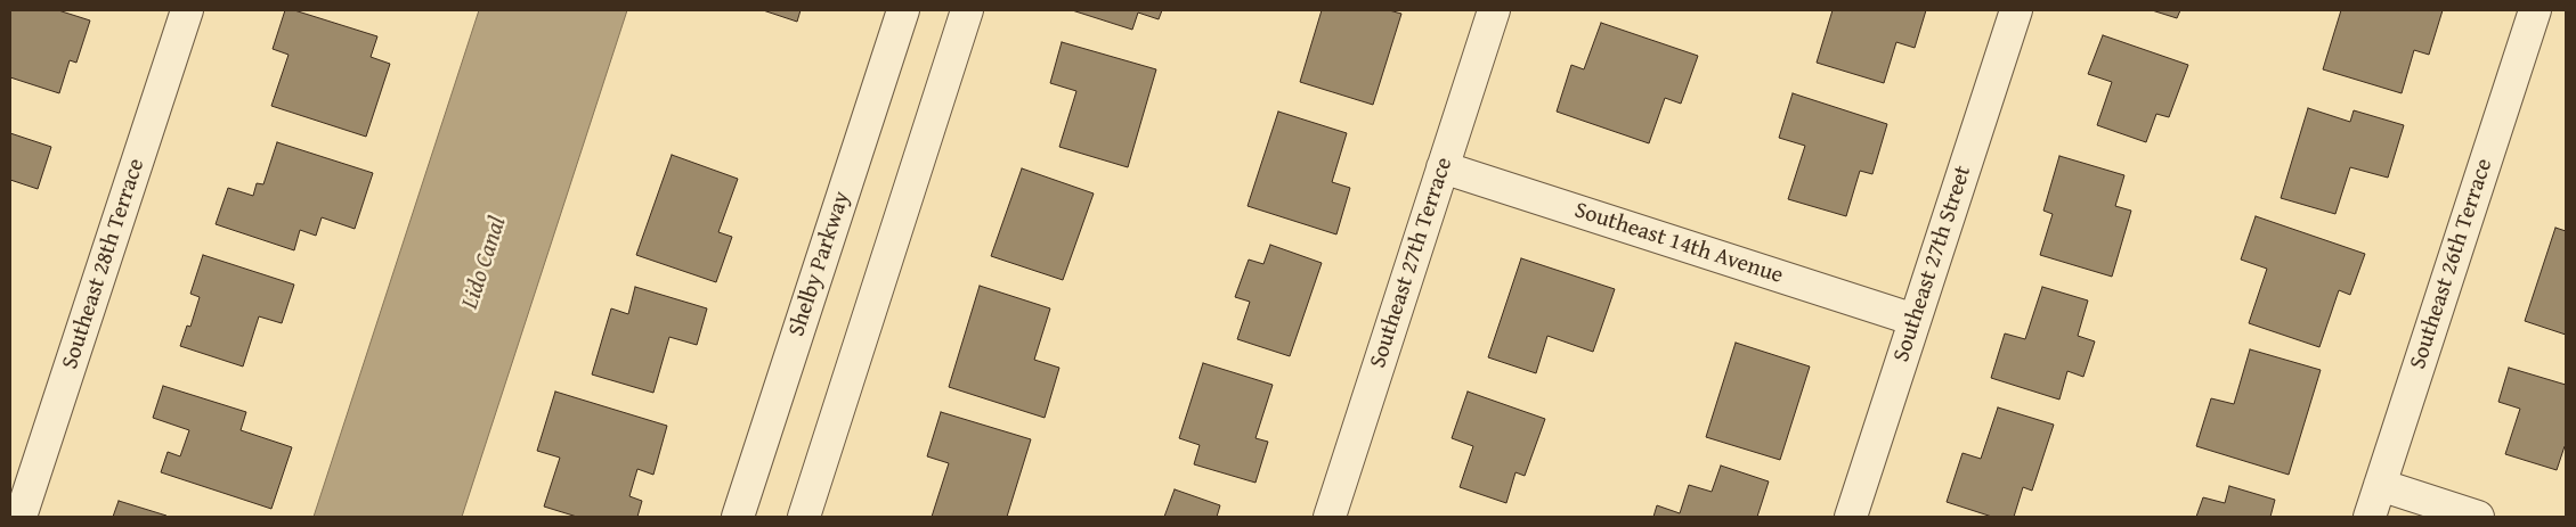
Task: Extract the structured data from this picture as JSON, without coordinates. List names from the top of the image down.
{
  "streets": {
    "street": [
      "Southeast 14th Avenue",
      "Southeast 27th Terrace",
      "Southeast 28th Terrace",
      "Shelby Parkway",
      "Southeast 27th Street",
      "Southeast 26th Terrace"
    ]
  },
  "crossings": [
    ["Southeast 14th Avenue", "Southeast 27th Terrace"],
    ["Southeast 14th Avenue", "Southeast 27th Street"]
  ],
  "water": ["Lido Canal"]
}
